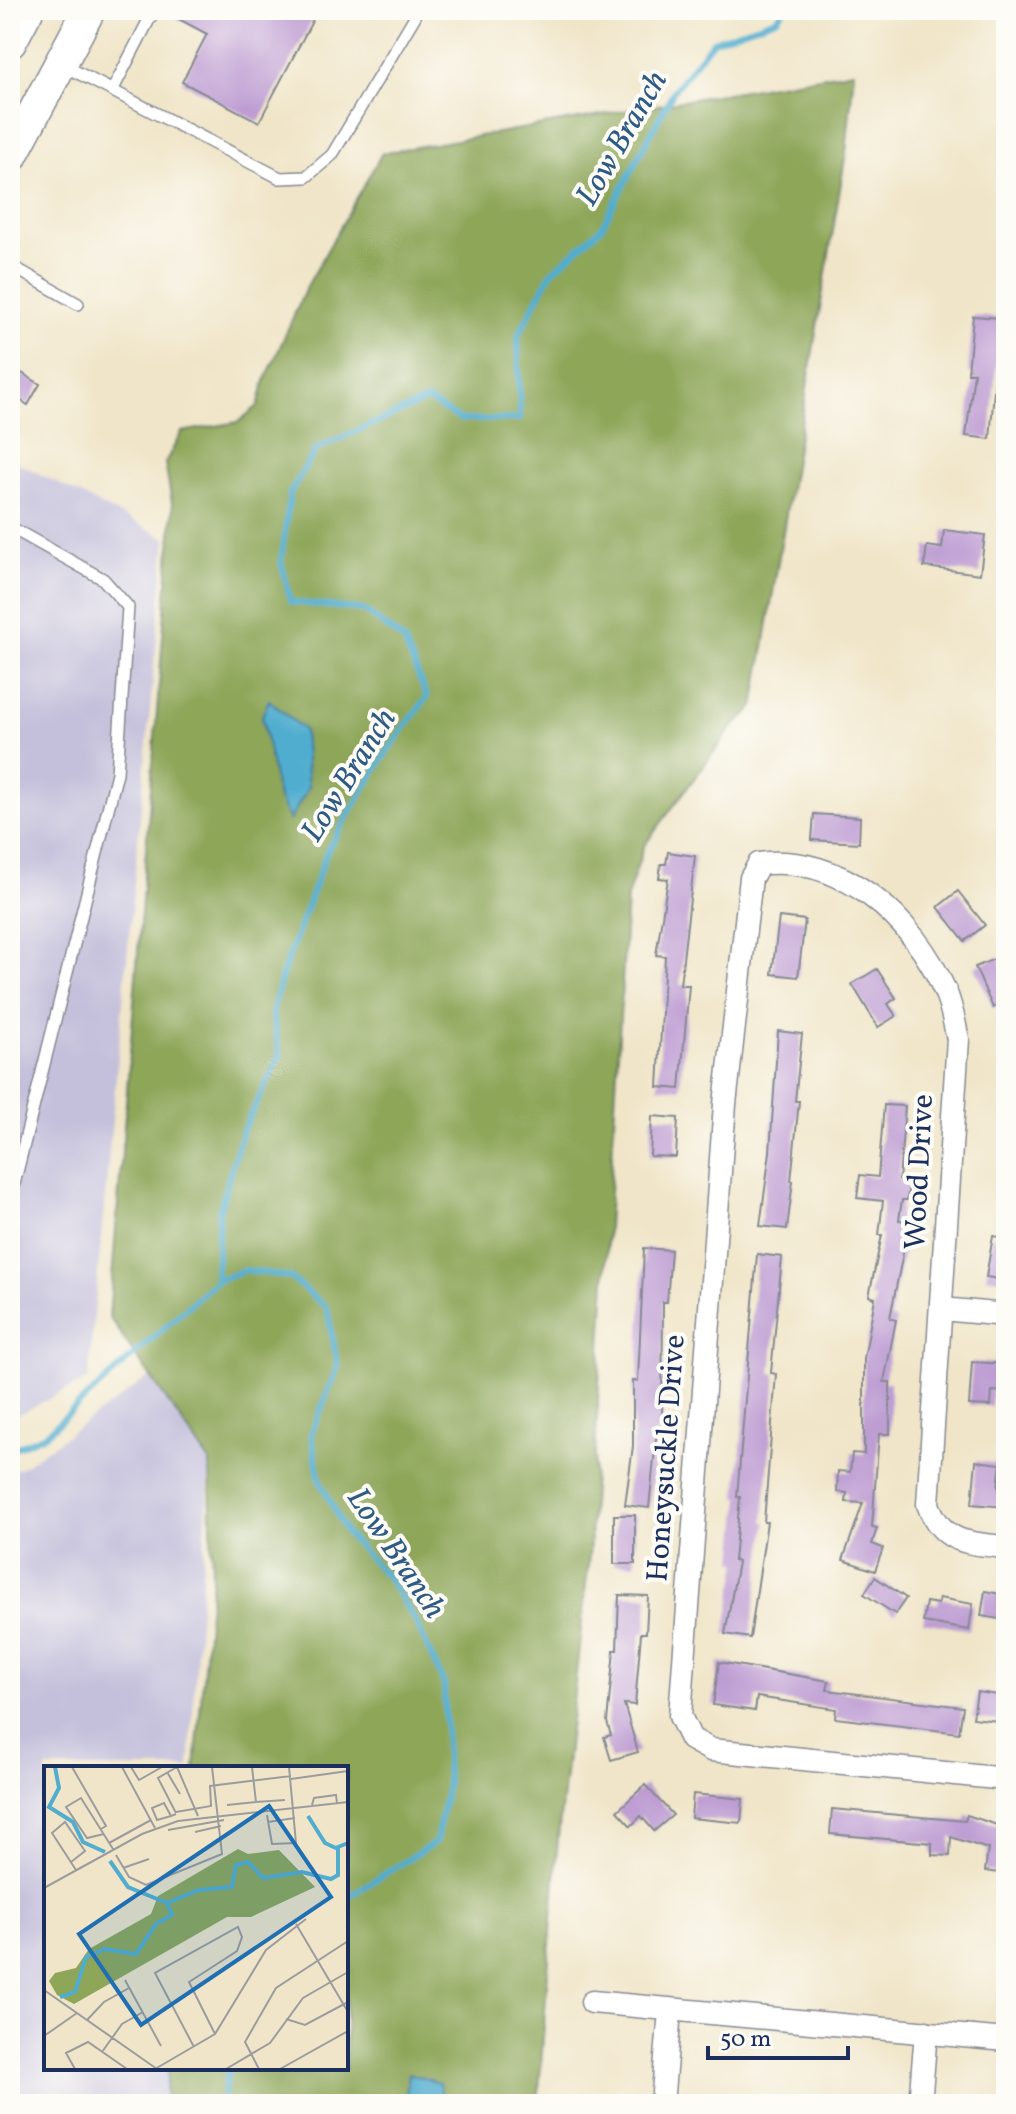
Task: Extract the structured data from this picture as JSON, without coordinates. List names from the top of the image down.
{
  "streets": {
    "street": ["Wood Drive", "Honeysuckle Drive"]
  },
  "crossings": [
    ["Wood Drive", "Honeysuckle Drive"]
  ],
  "water": ["Low Branch"],
  "scale_bar": "50 m"
}
